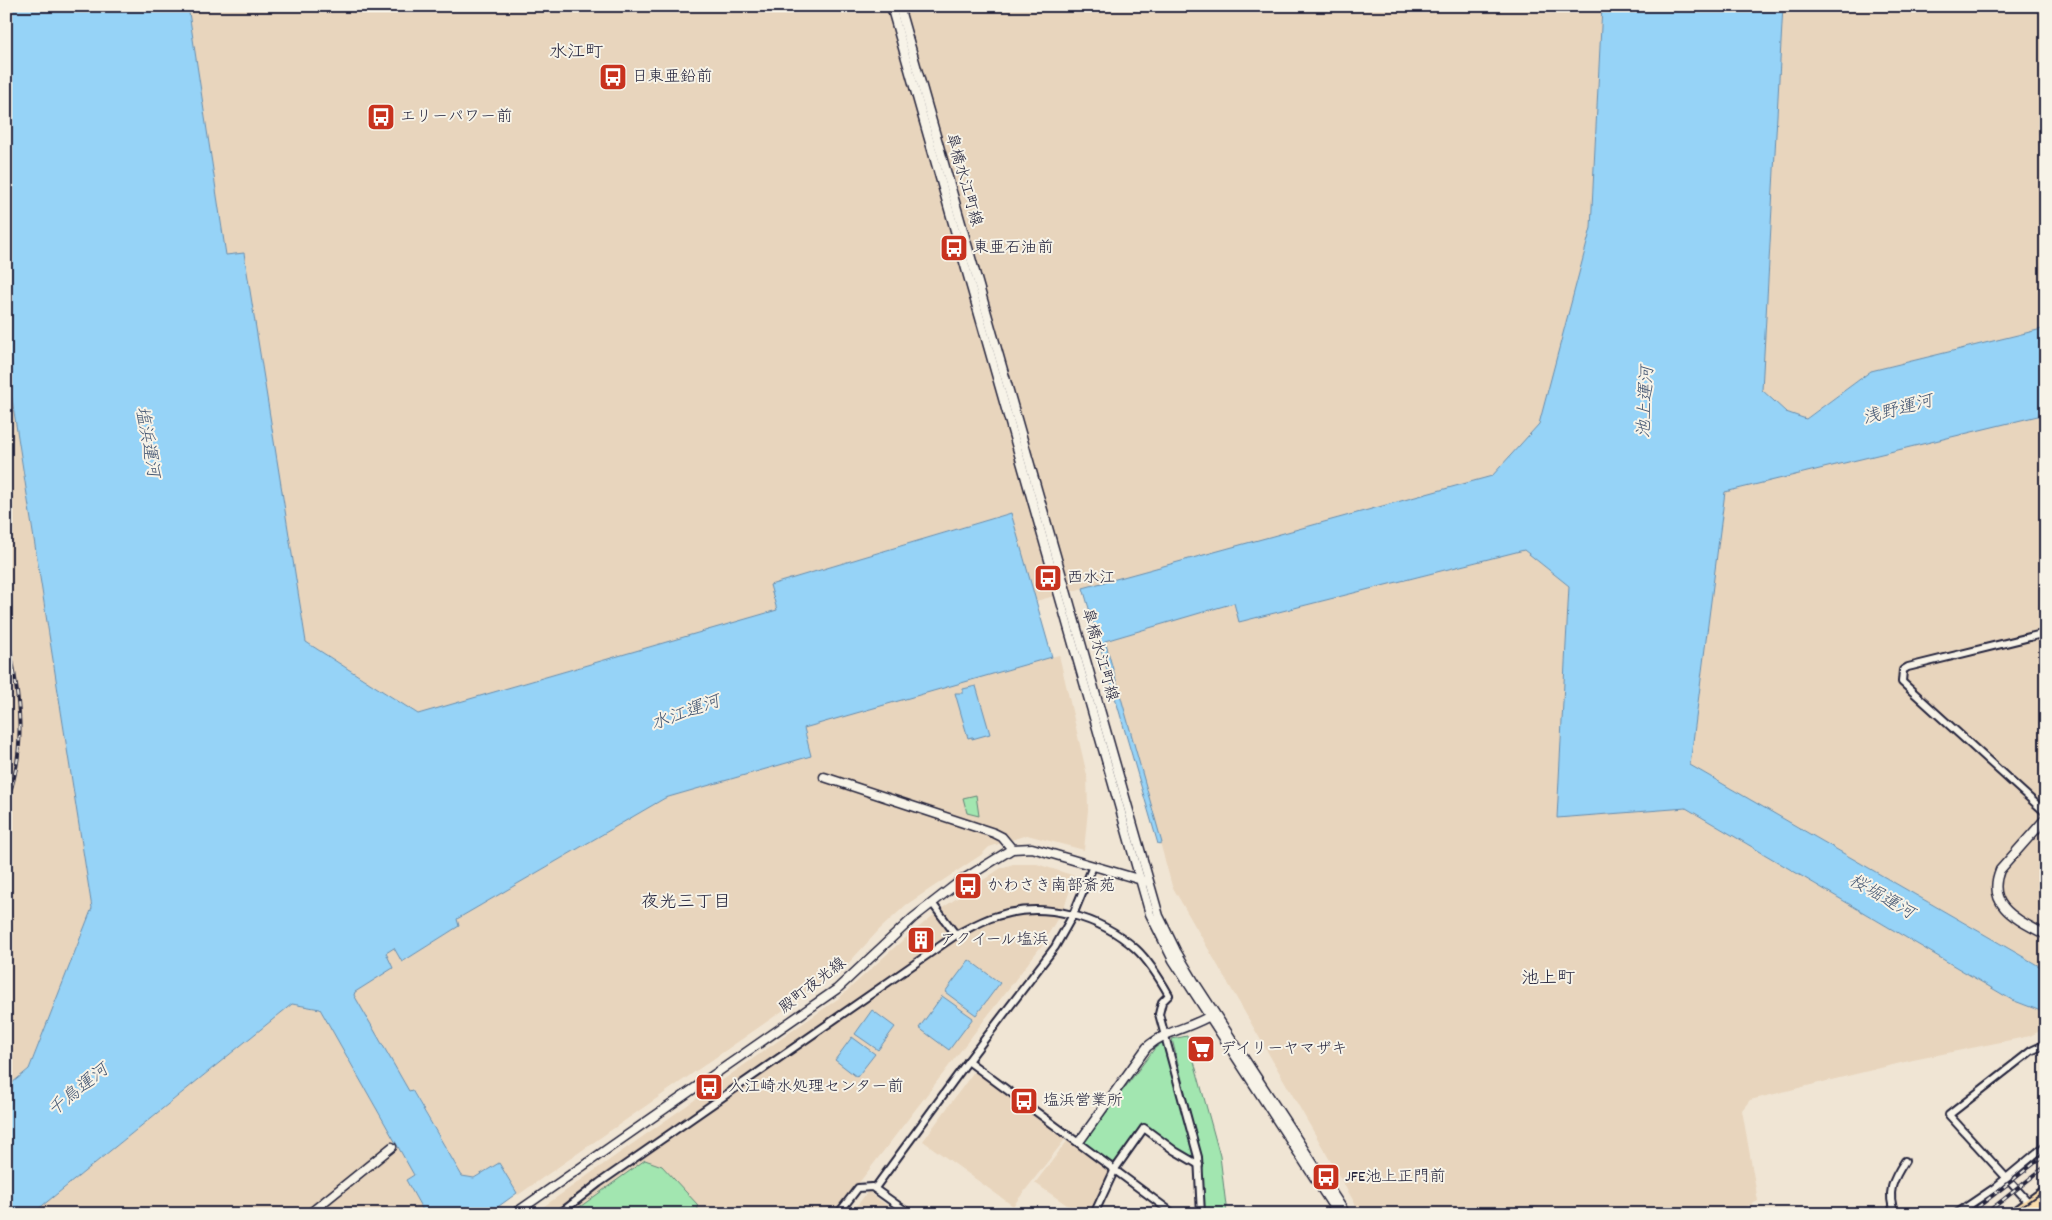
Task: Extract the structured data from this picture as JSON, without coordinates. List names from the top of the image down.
{
  "streets": {
    "street": ["皐橋水江町線", "殿町夜光線"]
  },
  "crossings": [
    ["皐橋水江町線", "殿町夜光線"]
  ],
  "districts": ["水江町", "夜光三丁目", "池上町"],
  "water": [
    "池上運河",
    "浅野運河",
    "塩浜運河",
    "水江運河",
    "桜堀運河",
    "千鳥運河"
  ],
  "places": {
    "bus stop": [
      "日東亜鉛前",
      "エリーパワー前",
      "東亜石油前",
      "西水江",
      "かわさき南部斎苑",
      "入江崎水処理センター前",
      "塩浜営業所",
      "JFE池上正門前"
    ],
    "building": ["アクイール塩浜"],
    "supermarket": ["デイリーヤマザキ"]
  }
}
